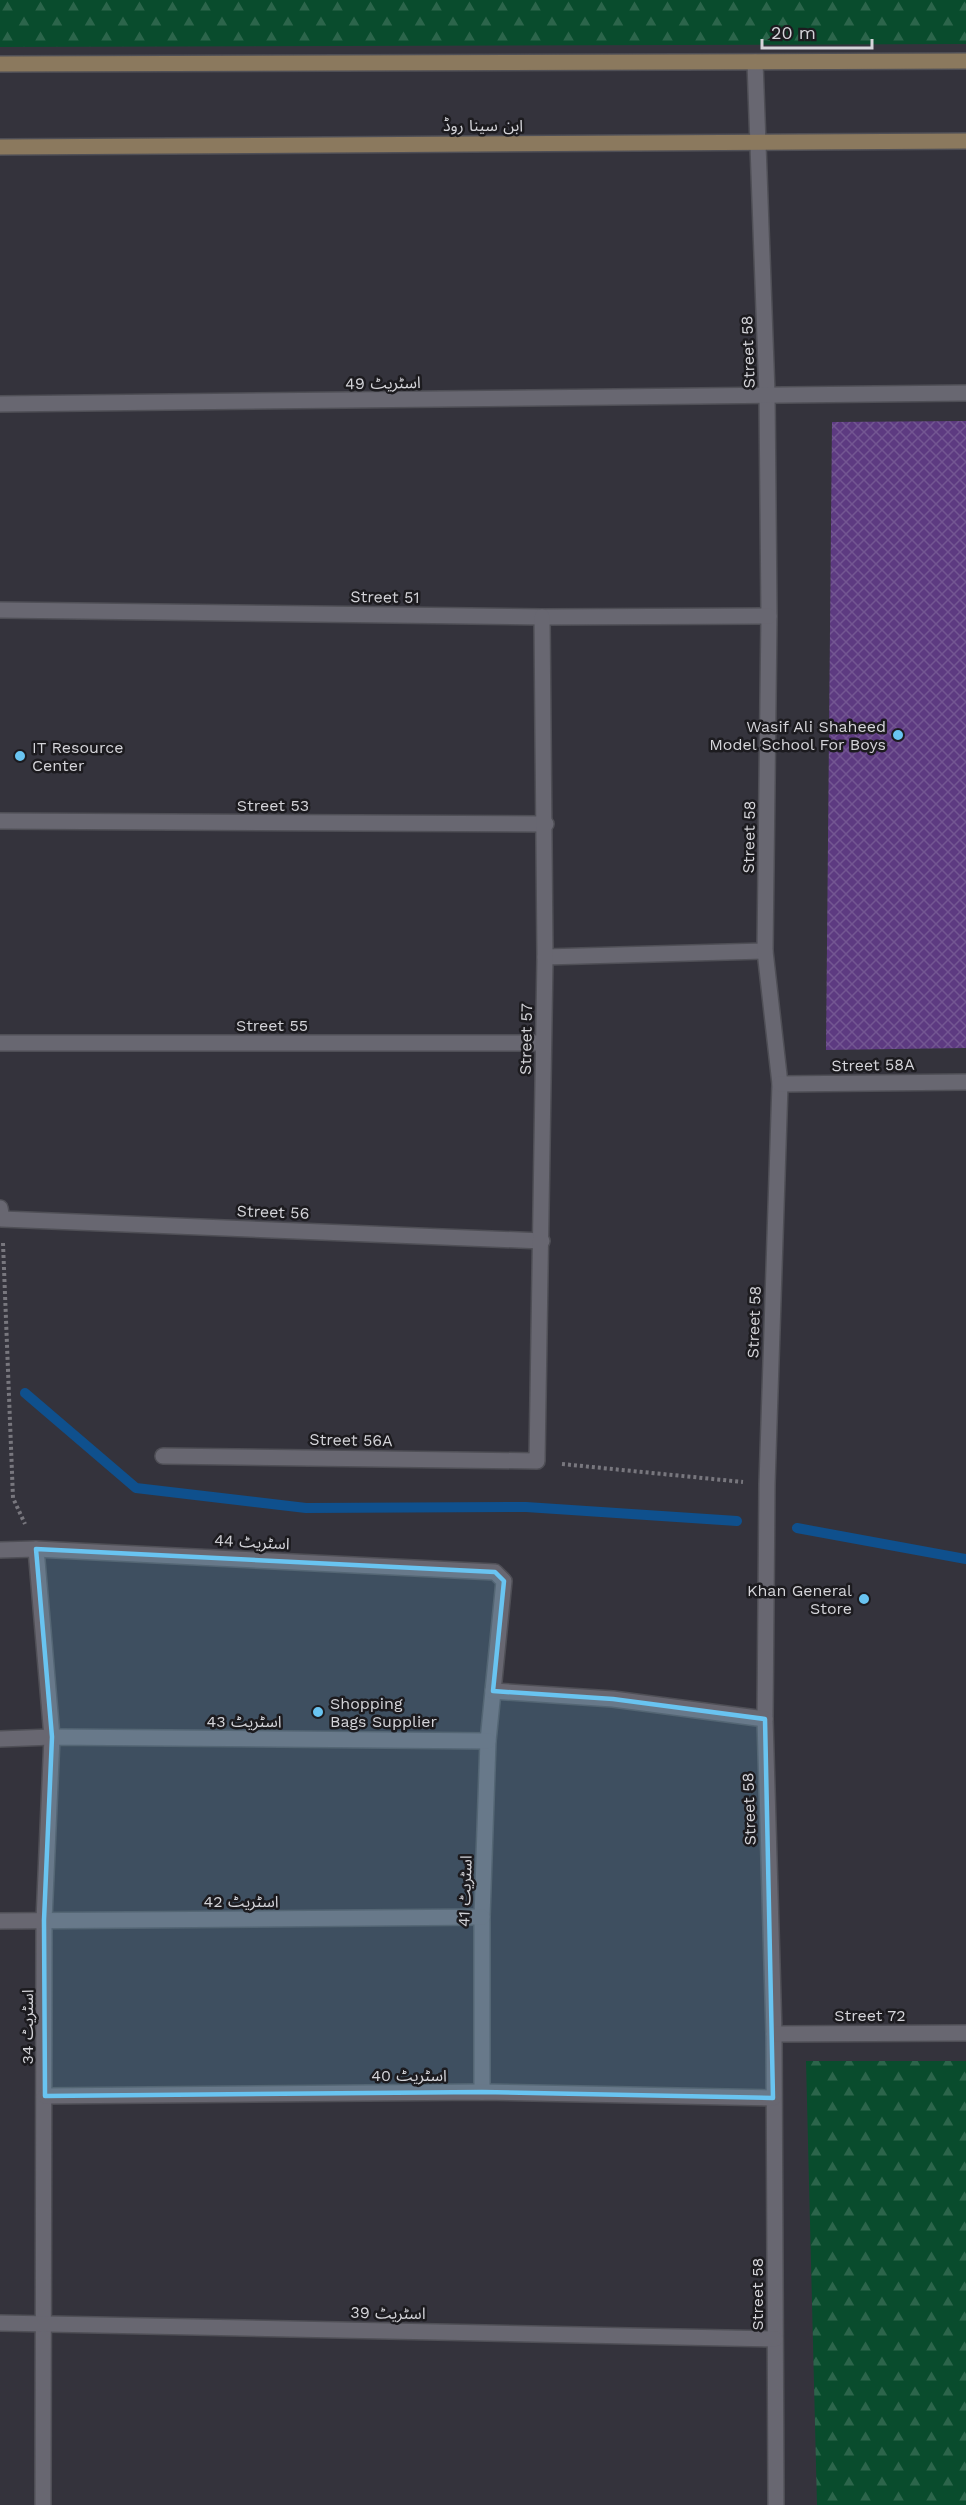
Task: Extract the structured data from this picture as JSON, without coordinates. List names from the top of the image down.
{
  "streets": {
    "main road": ["ابن سینا روڈ"],
    "street": [
      "Street 58",
      "اسٹریٹ 49",
      "Street 51",
      "Street 53",
      "Street 55",
      "Street 57",
      "Street 58A",
      "Street 56",
      "Street 56A",
      "اسٹریٹ 44",
      "اسٹریٹ 43",
      "اسٹریٹ 41",
      "اسٹریٹ 42",
      "Street 72",
      "اسٹریٹ 34",
      "اسٹریٹ 40",
      "اسٹریٹ 39"
    ]
  },
  "crossings": [
    ["ابن سینا روڈ", "Street 58"],
    ["Street 58", "اسٹریٹ 49"],
    ["Street 58", "Street 51"],
    ["Street 58", "Street 58A"],
    ["Street 58", "Street 72"],
    ["Street 58", "اسٹریٹ 40"],
    ["Street 58", "اسٹریٹ 39"],
    ["Street 51", "Street 57"],
    ["Street 53", "Street 57"],
    ["Street 55", "Street 57"],
    ["Street 57", "Street 56"],
    ["Street 57", "Street 56A"],
    ["اسٹریٹ 44", "اسٹریٹ 41"],
    ["اسٹریٹ 44", "اسٹریٹ 34"],
    ["اسٹریٹ 43", "اسٹریٹ 41"],
    ["اسٹریٹ 43", "اسٹریٹ 34"],
    ["اسٹریٹ 41", "اسٹریٹ 42"],
    ["اسٹریٹ 41", "اسٹریٹ 40"],
    ["اسٹریٹ 42", "اسٹریٹ 34"],
    ["اسٹریٹ 34", "اسٹریٹ 40"],
    ["اسٹریٹ 34", "اسٹریٹ 39"]
  ],
  "places": [
    "Wasif Ali Shaheed Model School For Boys",
    "IT Resource Center",
    "Khan General Store",
    "Shopping Bags Supplier"
  ],
  "scale_bar": "20 m"
}
